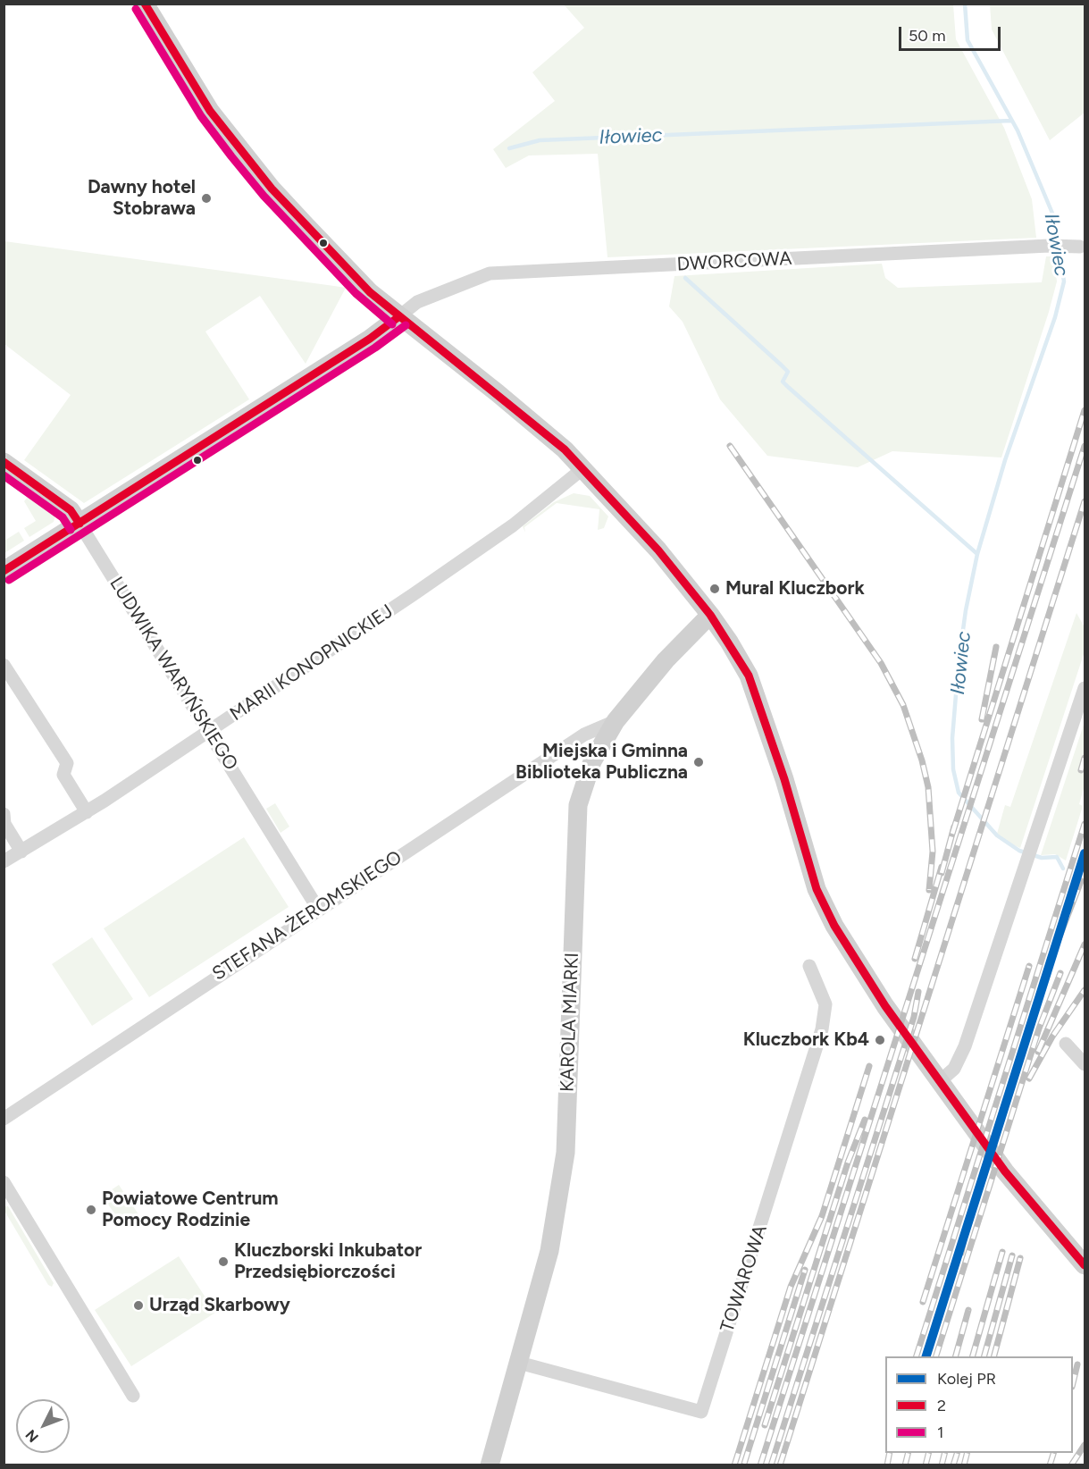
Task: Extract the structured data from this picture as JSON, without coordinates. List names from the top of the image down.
{
  "streets": {
    "street": [
      "DWORCOWA",
      "MARII KONOPNICKIEJ",
      "LUDWIKA WARYŃSKIEGO",
      "STEFANA ŻEROMSKIEGO",
      "KAROLA MIARKI",
      "TOWAROWA"
    ]
  },
  "crossings": [
    ["MARII KONOPNICKIEJ", "LUDWIKA WARYŃSKIEGO"],
    ["LUDWIKA WARYŃSKIEGO", "STEFANA ŻEROMSKIEGO"],
    ["STEFANA ŻEROMSKIEGO", "KAROLA MIARKI"],
    ["KAROLA MIARKI", "TOWAROWA"]
  ],
  "water": ["Iłowiec"],
  "places": [
    "Dawny hotel Stobrawa",
    "Mural Kluczbork",
    "Miejska i Gminna Biblioteka Publiczna",
    "Kluczbork Kb4",
    "Powiatowe Centrum Pomocy Rodzinie",
    "Kluczborski Inkubator Przedsiębiorczości",
    "Urząd Skarbowy"
  ],
  "lines": ["transit line 2", "transit line 1", "rail line PR"],
  "legend": ["Kolej PR", "2", "1"],
  "scale_bar": "50 m",
  "north": "bottom left"
}
